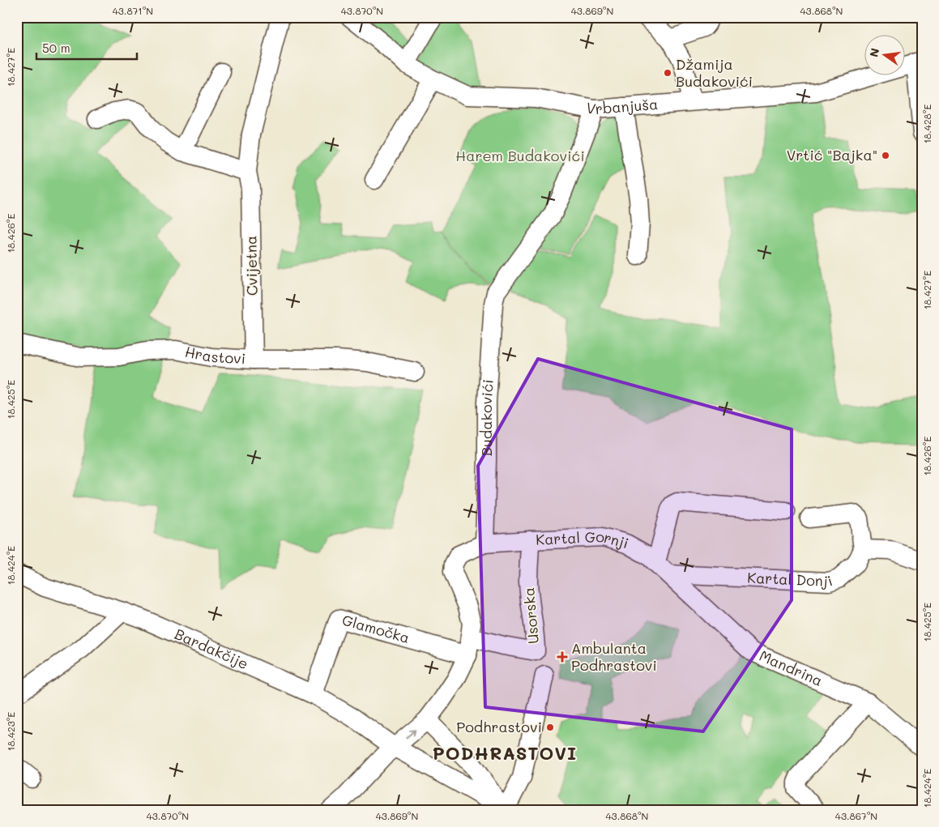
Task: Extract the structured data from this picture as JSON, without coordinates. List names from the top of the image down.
{
  "streets": {
    "street": [
      "Vrbanjuša",
      "Cvijetna",
      "Hrastovi",
      "Budakovići",
      "Kartal Gornji",
      "Kartal Donji",
      "Usorska",
      "Glamočka",
      "Bardakčije",
      "Mandrina"
    ]
  },
  "crossings": [
    ["Vrbanjuša", "Budakovići"],
    ["Cvijetna", "Hrastovi"],
    ["Budakovići", "Kartal Gornji"],
    ["Kartal Gornji", "Kartal Donji"],
    ["Kartal Gornji", "Usorska"],
    ["Kartal Gornji", "Mandrina"],
    ["Kartal Donji", "Mandrina"],
    ["Glamočka", "Bardakčije"]
  ],
  "districts": ["PODHRASTOVI"],
  "parks": ["Harem Budakovići"],
  "places": {
    "other": ["Džamija Budakovići", "Vrtić \"Bajka\"", "Podhrastovi"],
    "health": ["Ambulanta Podhrastovi"]
  },
  "scale_bar": "50 m",
  "north": "left",
  "coordinates": [
    "43.871°N",
    "43.870°N",
    "43.869°N",
    "43.868°N",
    "18.427°E",
    "18.428°E",
    "18.426°E",
    "18.425°E",
    "18.424°E",
    "18.423°E",
    "43.867°N"
  ]
}
